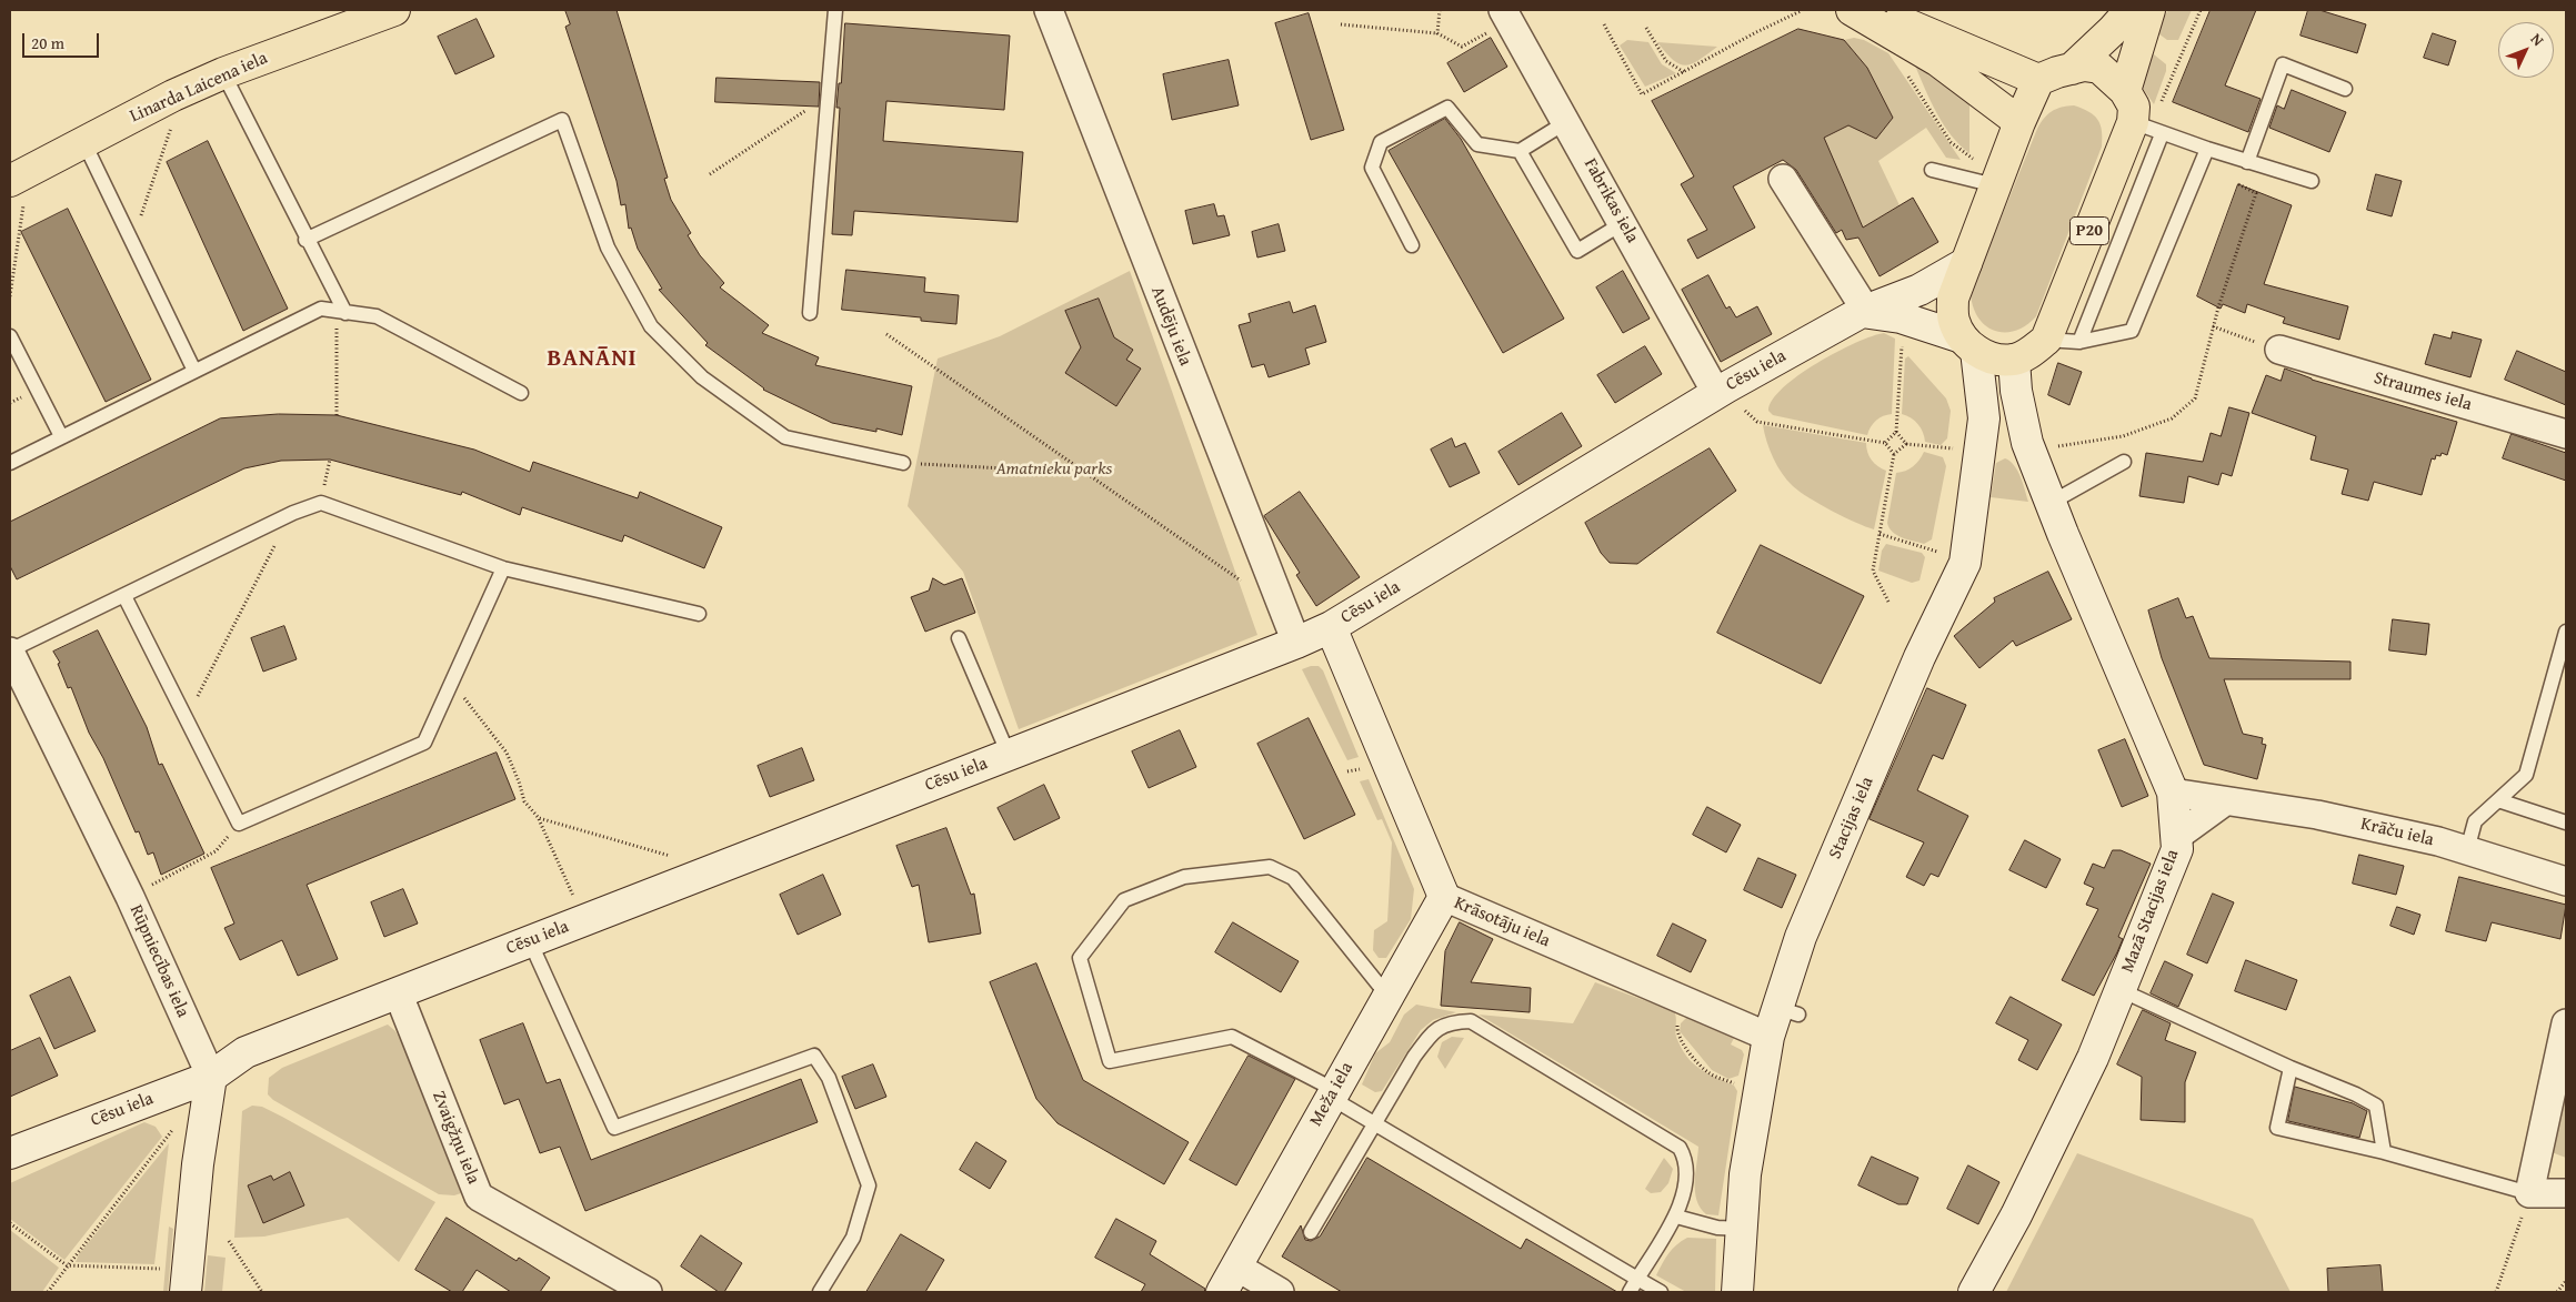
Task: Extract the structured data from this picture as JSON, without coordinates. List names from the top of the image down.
{
  "streets": {
    "main road": ["Linarda Laicena iela", "P20"],
    "street": [
      "Fabrikas iela",
      "Audēju iela",
      "Cēsu iela",
      "Straumes iela",
      "Stacijas iela",
      "Krāču iela",
      "Mazā Stacijas iela",
      "Krāsotāju iela",
      "Rūpniecības iela",
      "Meža iela",
      "Zvaigžņu iela"
    ]
  },
  "crossings": [
    ["Fabrikas iela", "Cēsu iela"],
    ["Audēju iela", "Cēsu iela"],
    ["Cēsu iela", "Krāsotāju iela"],
    ["Cēsu iela", "Rūpniecības iela"],
    ["Cēsu iela", "Zvaigžņu iela"],
    ["Stacijas iela", "Krāsotāju iela"],
    ["Krāču iela", "Mazā Stacijas iela"],
    ["Krāsotāju iela", "Meža iela"]
  ],
  "districts": ["BANĀNI"],
  "parks": ["Amatnieku parks"],
  "scale_bar": "20 m",
  "north": "top right"
}
